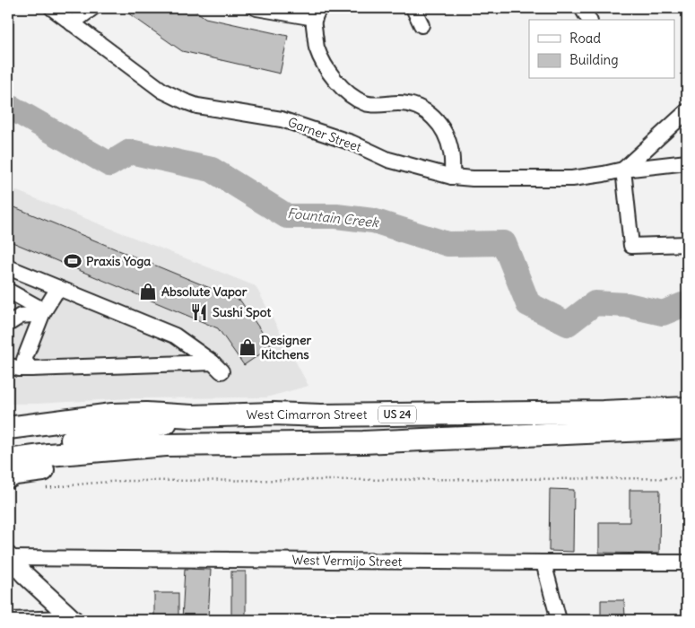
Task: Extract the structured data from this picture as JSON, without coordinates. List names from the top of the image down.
{
  "streets": {
    "highway": ["West Cimarron Street", "US 24"],
    "street": ["Garner Street", "West Vermijo Street"]
  },
  "water": ["Fountain Creek"],
  "places": {
    "sports": ["Praxis Yoga"],
    "shop": ["Absolute Vapor", "Designer Kitchens"],
    "restaurant": ["Sushi Spot"]
  },
  "legend": ["Road", "Building"]
}
